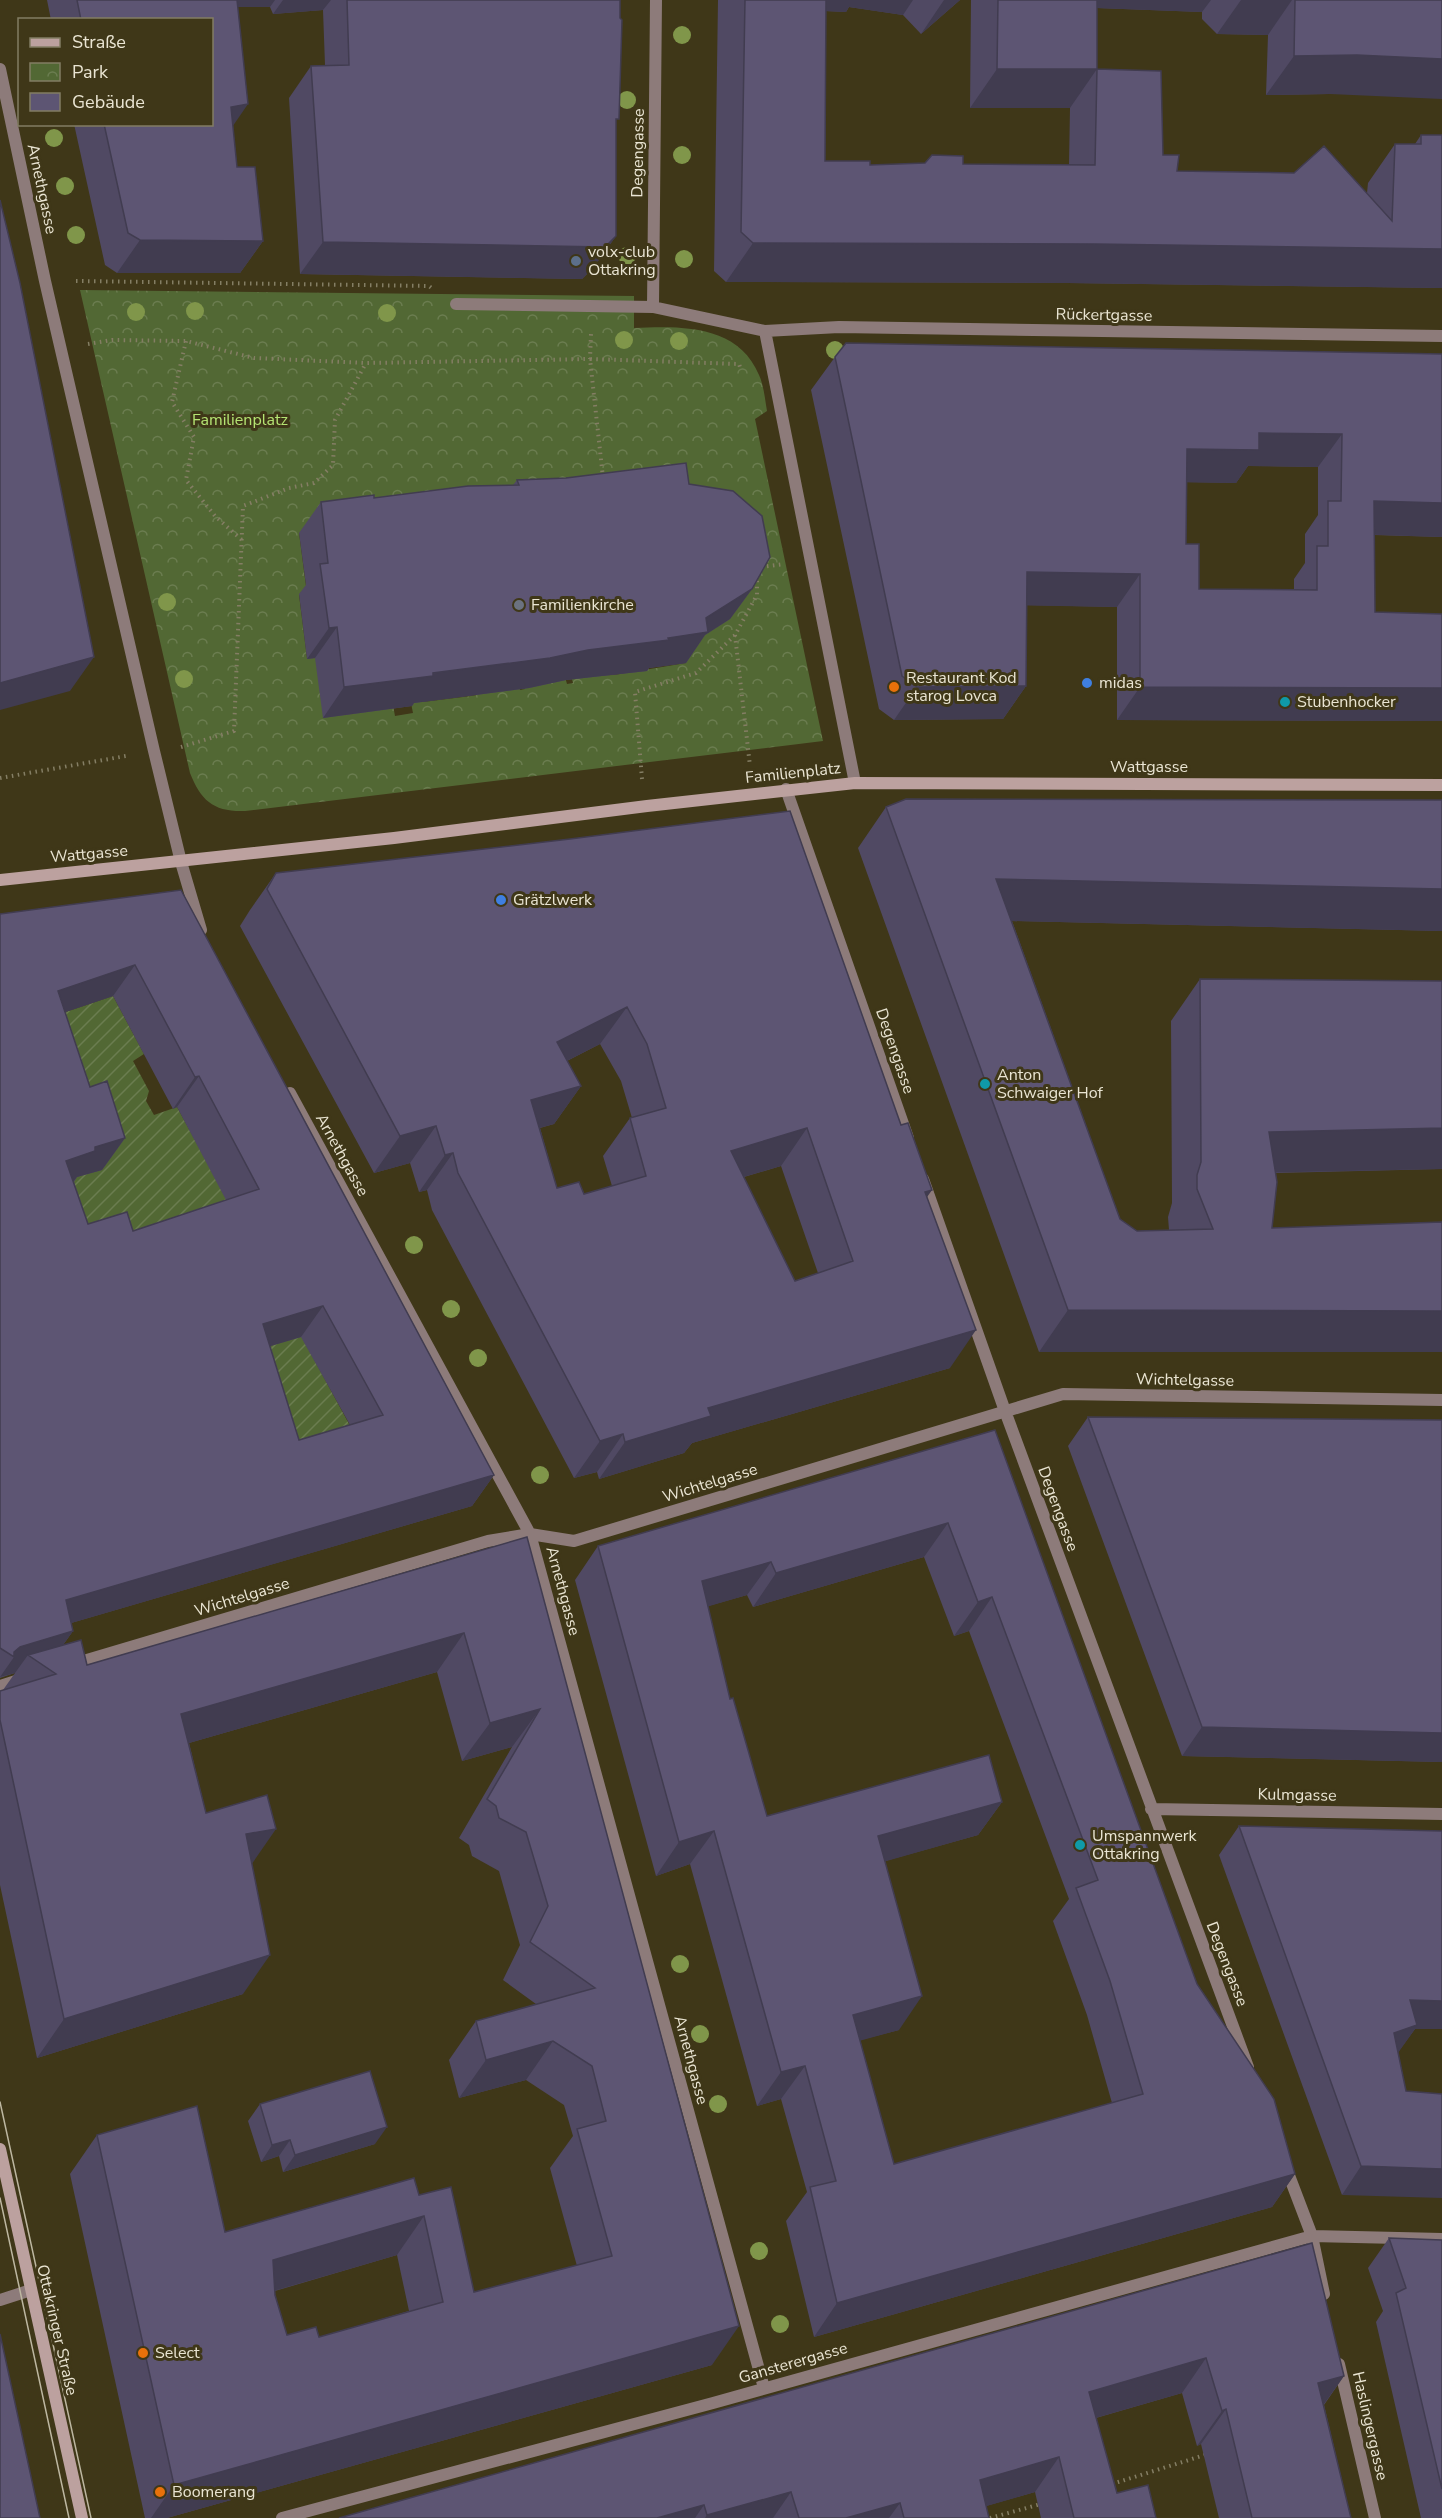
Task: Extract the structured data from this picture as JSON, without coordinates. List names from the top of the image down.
{
  "streets": {
    "main road": ["Wattgasse", "Familienplatz", "Ottakringer Straße"],
    "street": [
      "Degengasse",
      "Arnethgasse",
      "Rückertgasse",
      "Wichtelgasse",
      "Kulmgasse",
      "Gansterergasse",
      "Haslingergasse"
    ]
  },
  "crossings": [
    ["Degengasse", "Familienplatz"],
    ["Degengasse", "Wichtelgasse"],
    ["Degengasse", "Kulmgasse"],
    ["Arnethgasse", "Wichtelgasse"],
    ["Arnethgasse", "Gansterergasse"],
    ["Rückertgasse", "Familienplatz"],
    ["Wattgasse", "Familienplatz"]
  ],
  "parks": ["Familienplatz"],
  "places": [
    "volx-club Ottakring",
    "Familienkirche",
    "midas",
    "Restaurant Kod starog Lovca",
    "Stubenhocker",
    "Grätzlwerk",
    "Anton Schwaiger Hof",
    "Umspannwerk Ottakring",
    "Select",
    "Boomerang"
  ],
  "legend": ["Straße", "Park", "Gebäude"]
}
